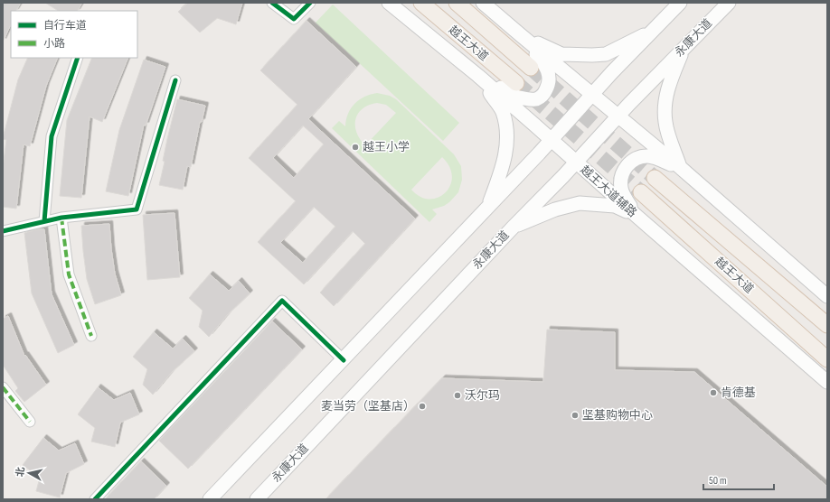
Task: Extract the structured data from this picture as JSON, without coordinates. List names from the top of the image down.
{
  "streets": {
    "main road": ["永康大道", "越王大道", "越王大道辅路"]
  },
  "crossings": [
    ["永康大道", "越王大道辅路"]
  ],
  "places": [
    "越王小学",
    "肯德基",
    "沃尔玛",
    "麦当劳（坚基店）",
    "坚基购物中心"
  ],
  "legend": ["自行车道", "小路"],
  "scale_bar": "50 m",
  "north": "left"
}
